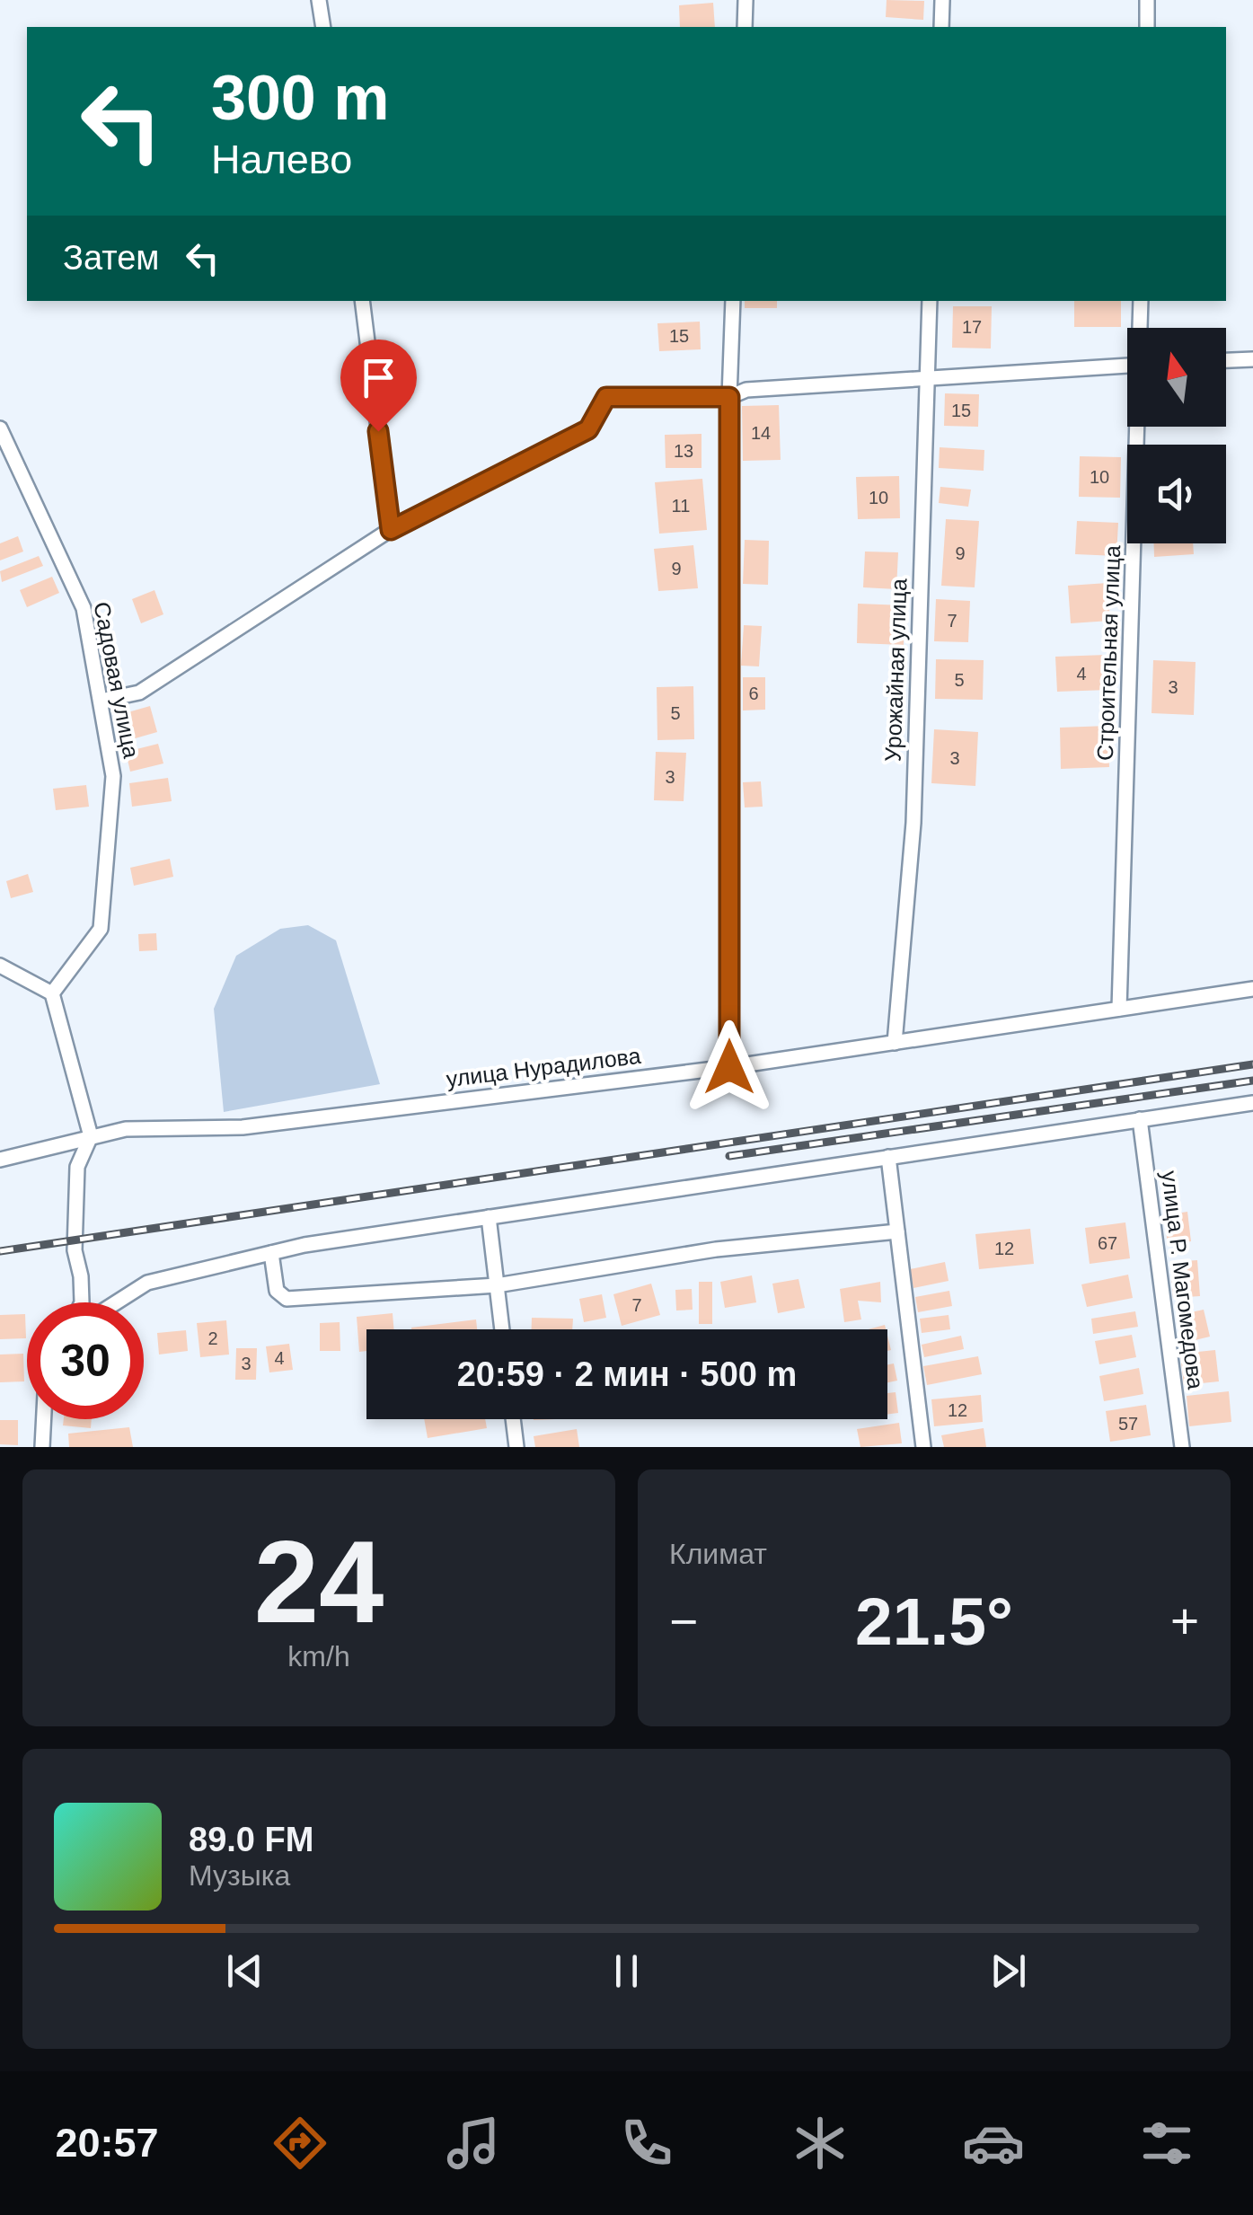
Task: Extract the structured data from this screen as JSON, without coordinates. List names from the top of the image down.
{
  "streets": {
    "street": [
      "Строительная улица",
      "Урожайная улица",
      "Садовая улица",
      "улица Нурадилова",
      "улица Р. Магомедова"
    ]
  },
  "crossings": [
    ["Строительная улица", "улица Нурадилова"],
    ["Урожайная улица", "улица Нурадилова"]
  ],
  "house_numbers": [
    "17",
    "15",
    "15",
    "14",
    "13",
    "10",
    "10",
    "11",
    "9",
    "9",
    "7",
    "4",
    "5",
    "3",
    "6",
    "5",
    "3",
    "3",
    "67",
    "12",
    "7",
    "2",
    "4",
    "3",
    "12",
    "57"
  ],
  "north": "top",
  "page": {
    "turn": ["300 m", "Налево"],
    "then": "Затем",
    "limit": "30",
    "trip": "20:59 · 2 мин · 500 m",
    "tile": [
      ["24", "km/h"],
      "Климат"
    ],
    "heat": ["−", "21.5°", "+"],
    "song": ["89.0 FM", "Музыка"],
    "tabs": "20:57"
  }
}
